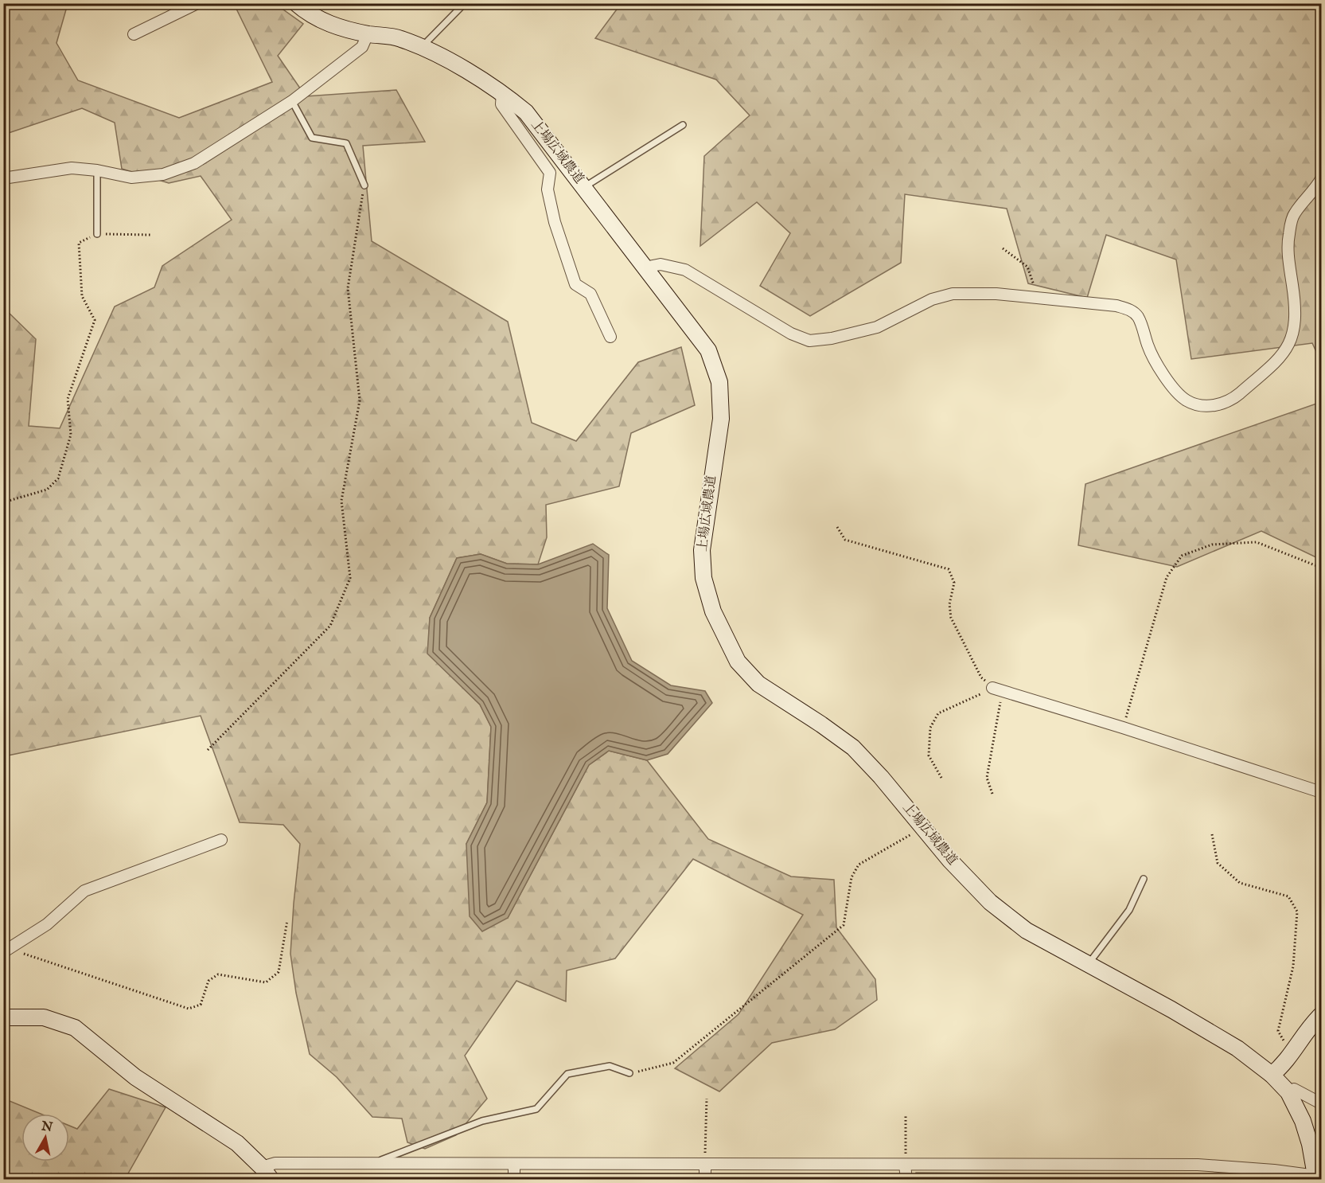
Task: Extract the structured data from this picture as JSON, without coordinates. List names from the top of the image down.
{
  "streets": {
    "street": ["上場広域農道"]
  },
  "north": "top"
}
